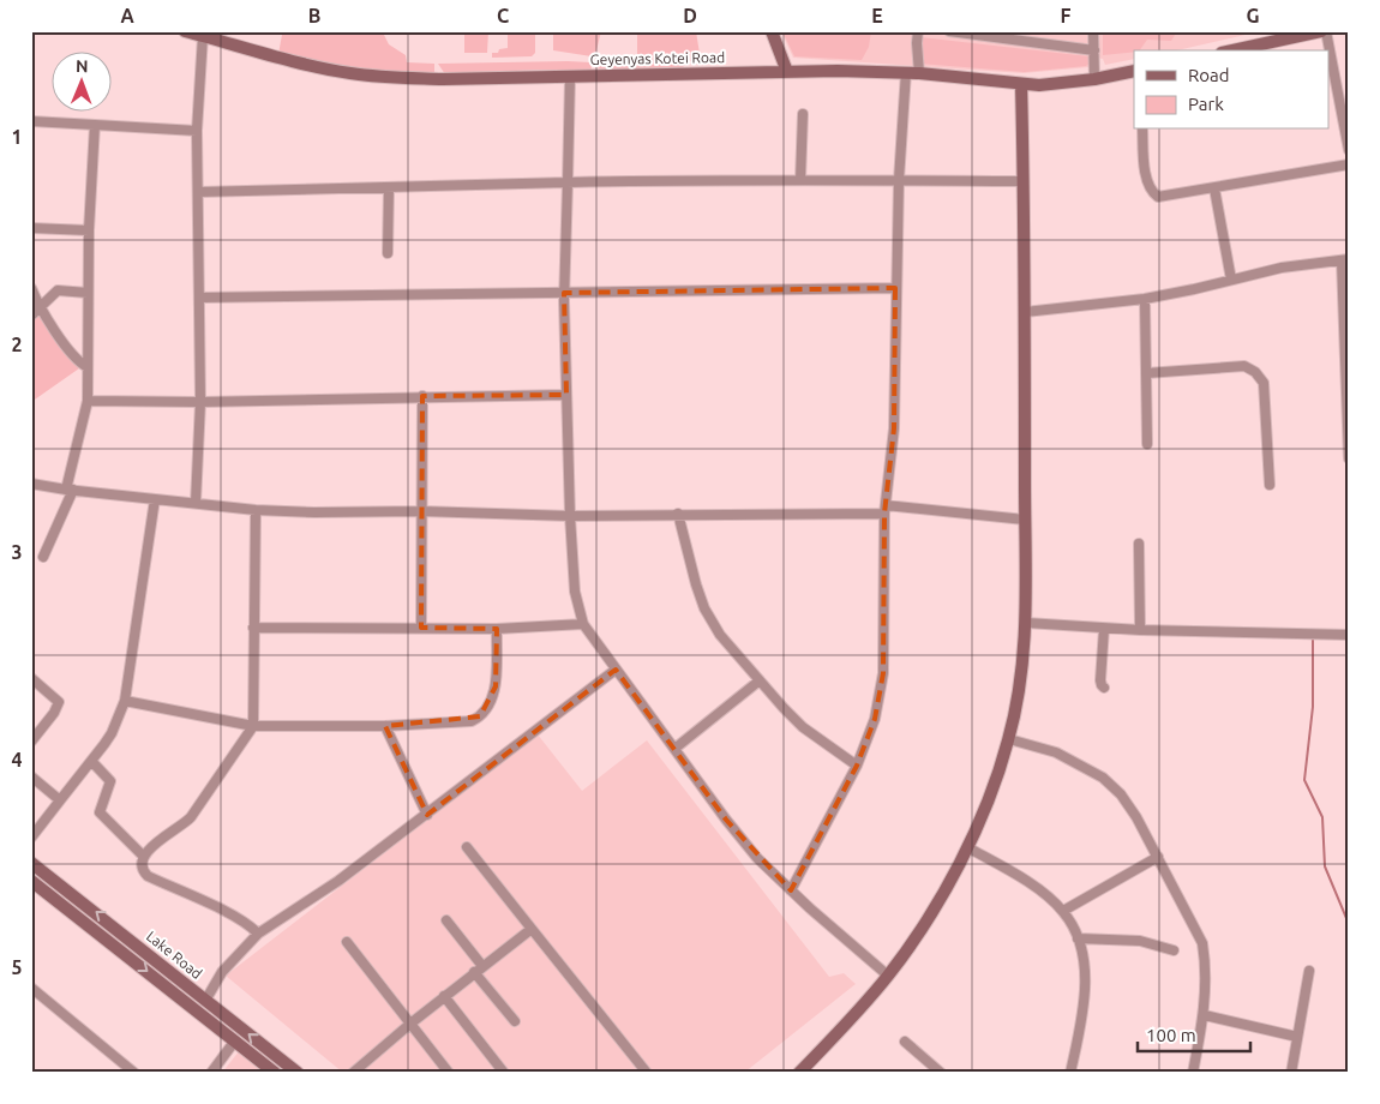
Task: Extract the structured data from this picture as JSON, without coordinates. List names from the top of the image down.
{
  "streets": {
    "street": ["Geyenyas Kotei Road", "Lake Road"]
  },
  "legend": ["Road", "Park"],
  "scale_bar": "100 m",
  "north": "top",
  "grid": {
    "columns": [
      "A",
      "B",
      "C",
      "D",
      "E",
      "F",
      "G"
    ],
    "rows": [
      "1",
      "2",
      "3",
      "4",
      "5"
    ]
  }
}
